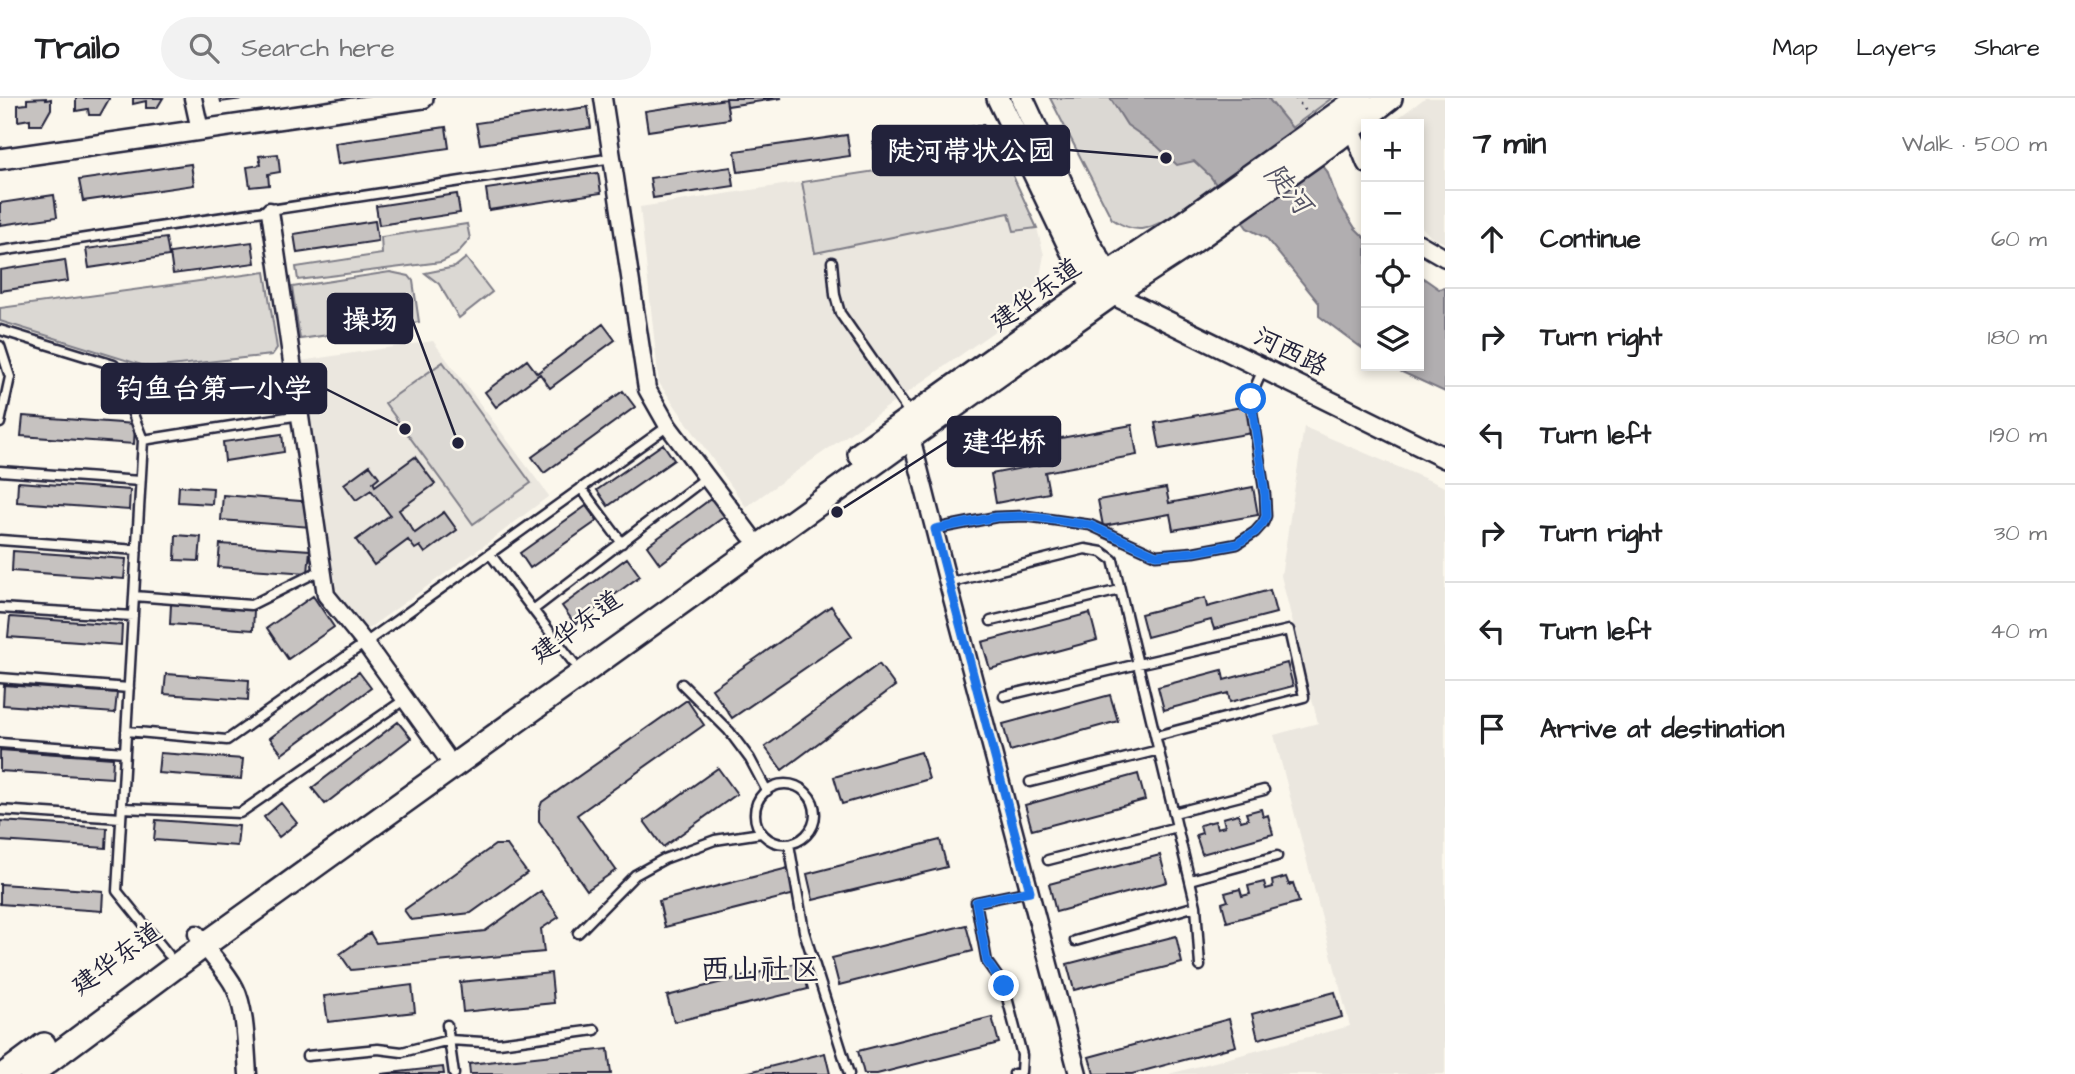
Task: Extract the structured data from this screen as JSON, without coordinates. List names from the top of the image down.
{
  "streets": {
    "main road": ["建华东道"],
    "street": ["河西路"]
  },
  "crossings": [
    ["建华东道", "河西路"]
  ],
  "districts": ["西山社区"],
  "water": ["陡河"],
  "places": [
    "陡河带状公园",
    "钓鱼台第一小学",
    "操场",
    "建华桥"
  ],
  "page": {
    "header": "Trailo",
    "search": "Search here",
    "nav": ["Map", "Layers", "Share"],
    "heading": ["7 min", "Walk · 500 m"],
    "map_buttons": ["+", "−"],
    "list": [
      ["Continue", "60 m"],
      ["Turn right", "180 m"],
      ["Turn left", "190 m"],
      ["Turn right", "30 m"],
      ["Turn left", "40 m"],
      "Arrive at destination"
    ]
  }
}
